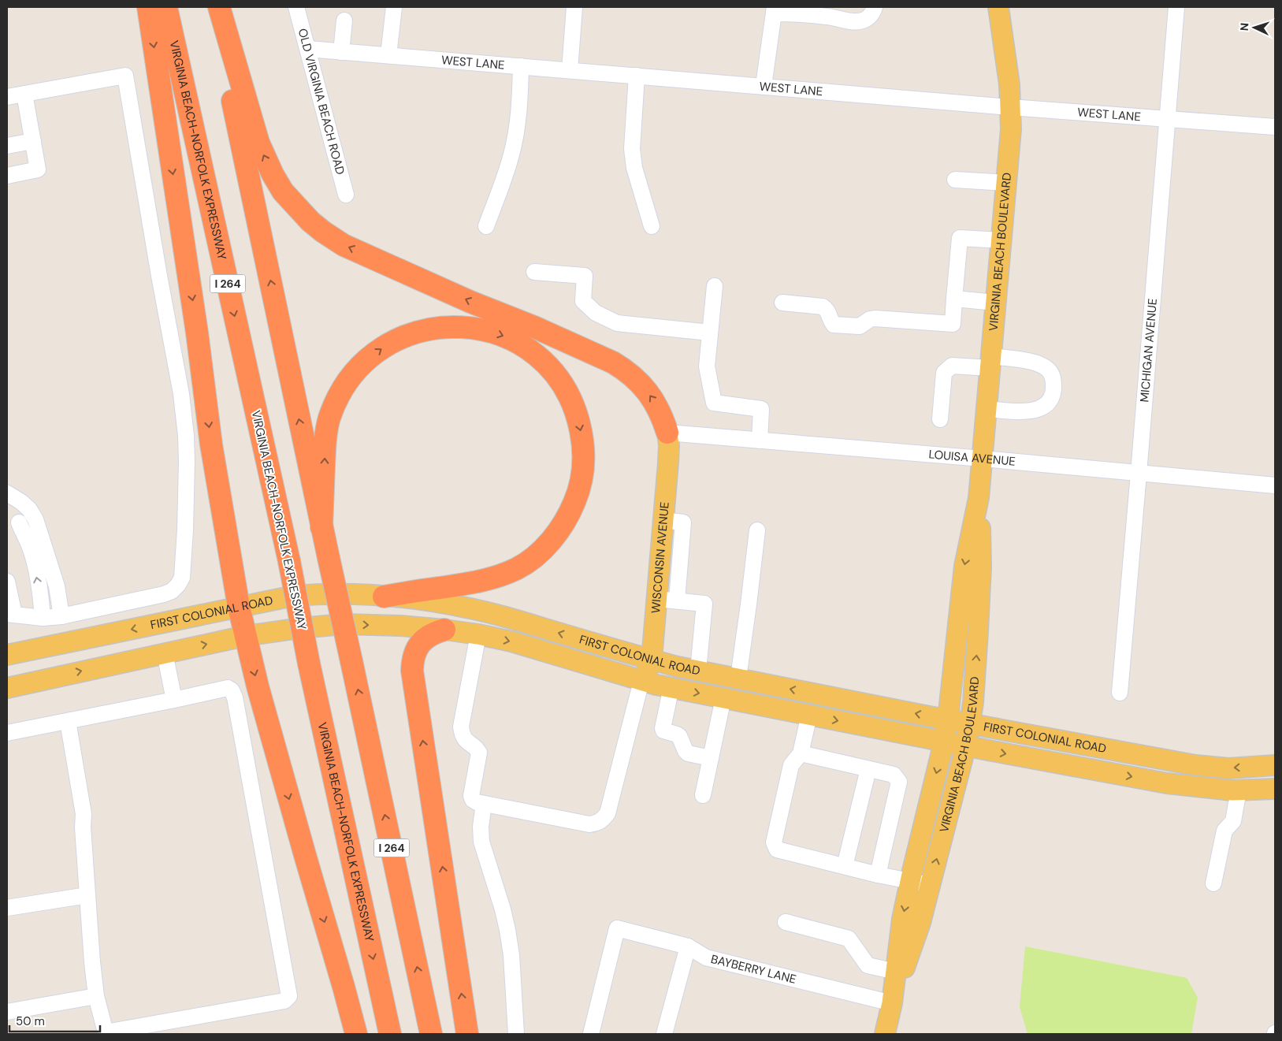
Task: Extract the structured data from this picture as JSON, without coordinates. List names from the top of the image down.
{
  "streets": {
    "highway": ["VIRGINIA BEACH-NORFOLK EXPRESSWAY", "I 264"],
    "main road": ["VIRGINIA BEACH BOULEVARD", "WISCONSIN AVENUE", "FIRST COLONIAL ROAD"],
    "street": [
      "WEST LANE",
      "OLD VIRGINIA BEACH ROAD",
      "MICHIGAN AVENUE",
      "LOUISA AVENUE",
      "BAYBERRY LANE"
    ]
  },
  "crossings": [
    ["WEST LANE", "OLD VIRGINIA BEACH ROAD"],
    ["WEST LANE", "VIRGINIA BEACH BOULEVARD"],
    ["WEST LANE", "MICHIGAN AVENUE"],
    ["VIRGINIA BEACH BOULEVARD", "LOUISA AVENUE"],
    ["VIRGINIA BEACH BOULEVARD", "FIRST COLONIAL ROAD"],
    ["VIRGINIA BEACH BOULEVARD", "BAYBERRY LANE"],
    ["MICHIGAN AVENUE", "LOUISA AVENUE"],
    ["LOUISA AVENUE", "WISCONSIN AVENUE"],
    ["WISCONSIN AVENUE", "FIRST COLONIAL ROAD"]
  ],
  "scale_bar": "50 m",
  "north": "left"
}
